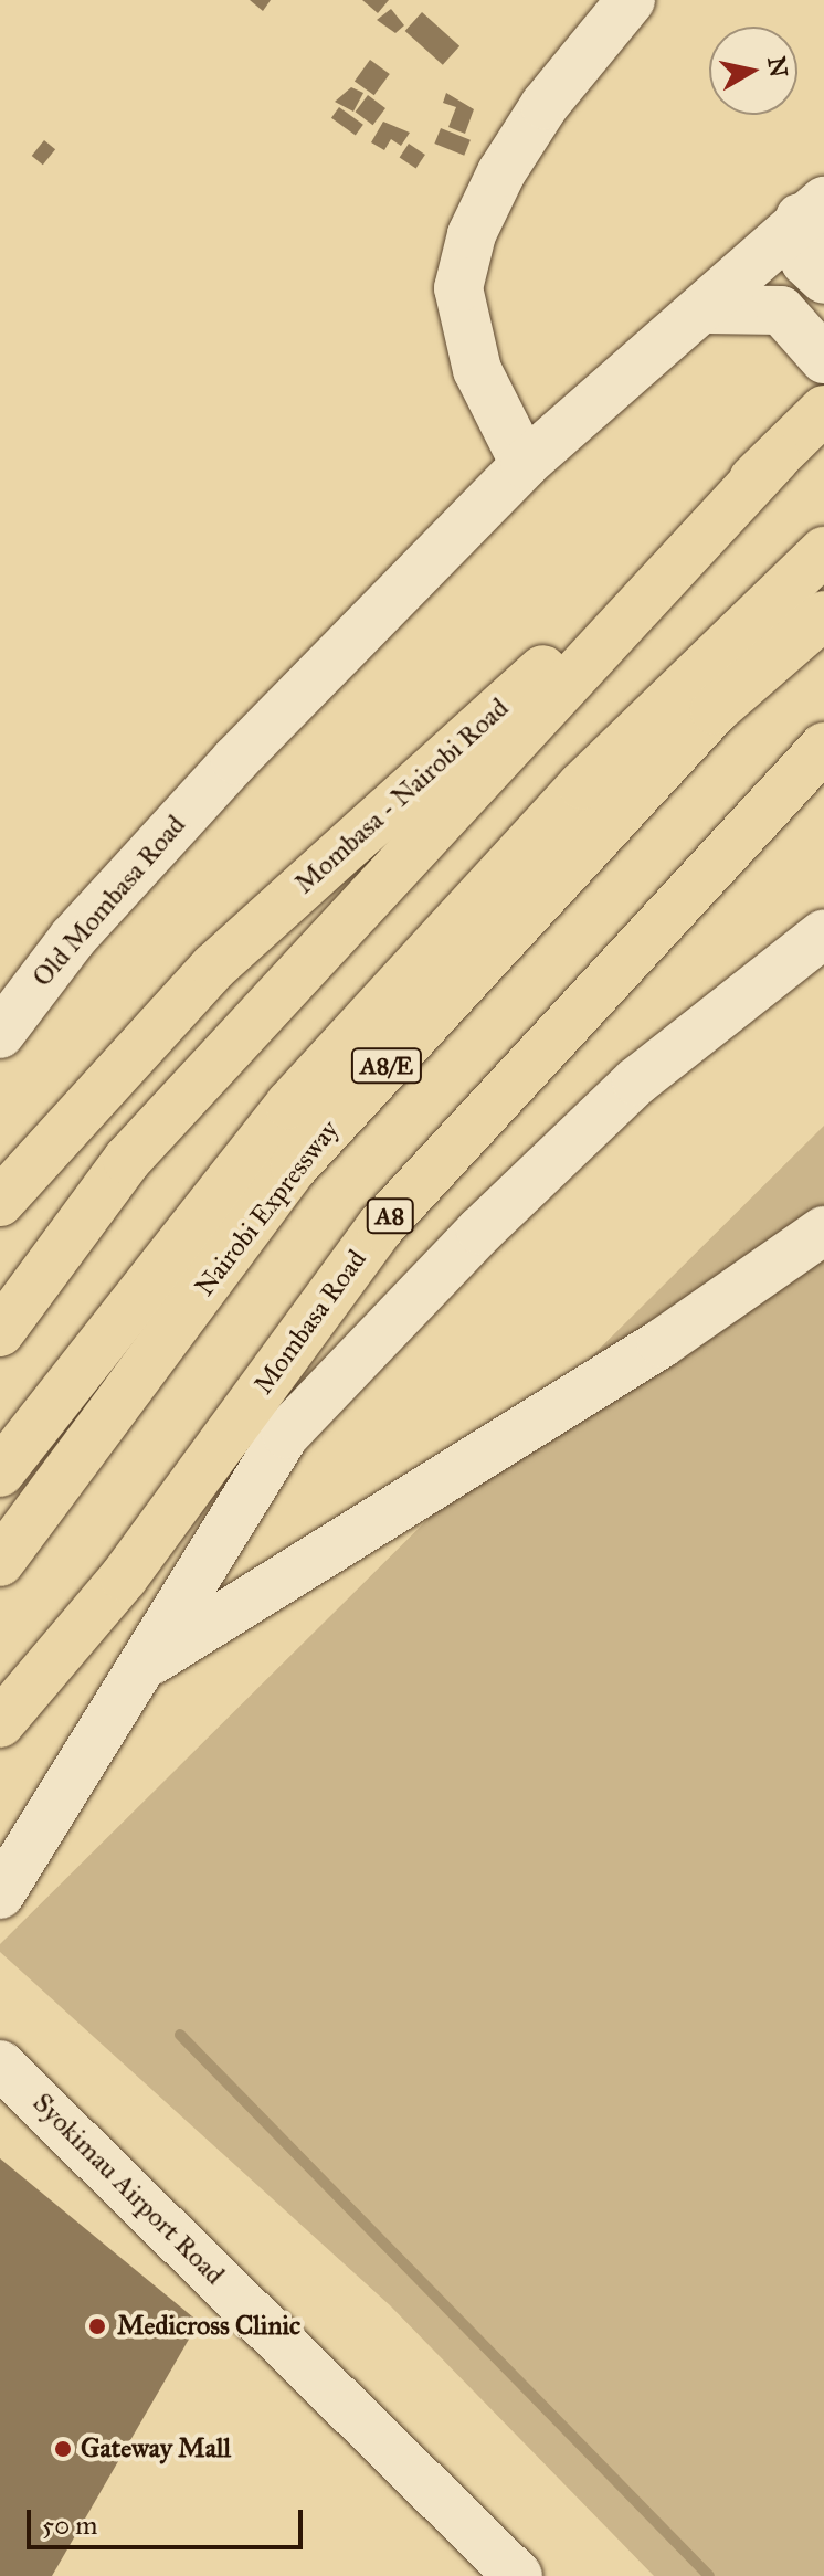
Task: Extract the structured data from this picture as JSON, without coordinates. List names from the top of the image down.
{
  "streets": {
    "highway": [
      "Mombasa - Nairobi Road",
      "A8/E",
      "Nairobi Expressway",
      "A8",
      "Mombasa Road"
    ],
    "street": ["Old Mombasa Road", "Syokimau Airport Road"]
  },
  "places": ["Medicross Clinic", "Gateway Mall"],
  "scale_bar": "50 m",
  "north": "right"
}
